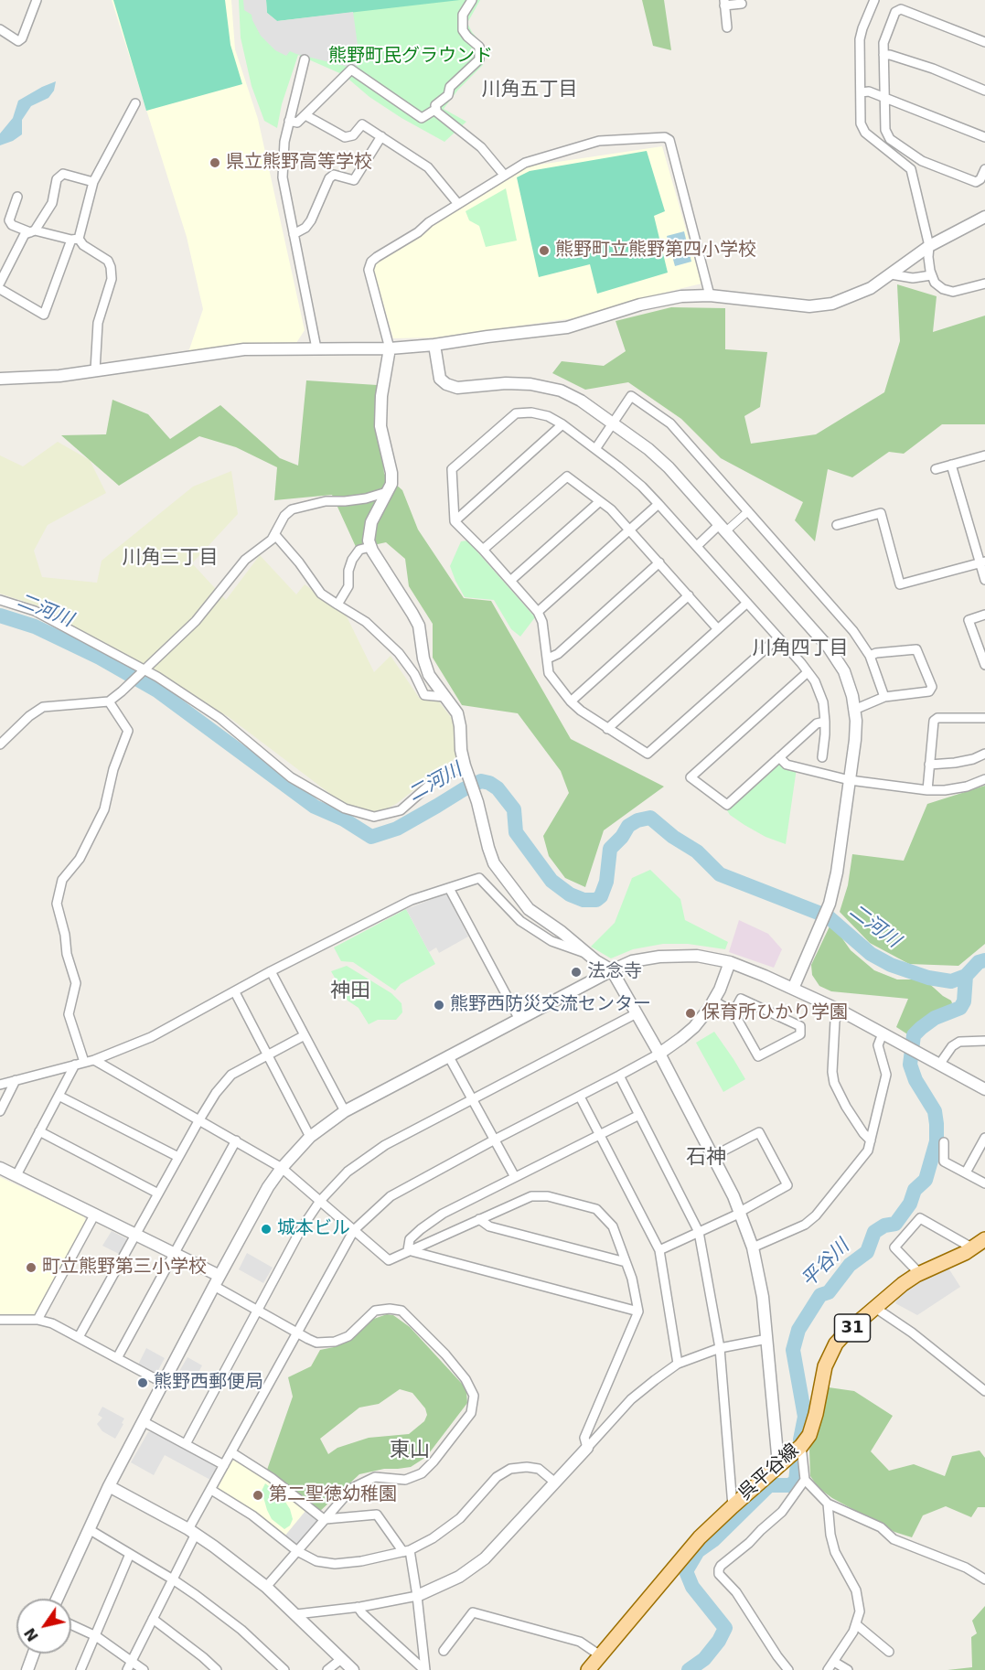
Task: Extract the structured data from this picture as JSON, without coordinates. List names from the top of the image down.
{
  "streets": {
    "main road": ["31", "呉平谷線"]
  },
  "districts": [
    "川角五丁目",
    "川角三丁目",
    "川角四丁目",
    "神田",
    "石神",
    "東山"
  ],
  "water": ["二河川", "平谷川"],
  "parks": ["熊野町民グラウンド"],
  "places": [
    "県立熊野高等学校",
    "熊野町立熊野第四小学校",
    "法念寺",
    "熊野西防災交流センター",
    "保育所ひかり学園",
    "城本ビル",
    "町立熊野第三小学校",
    "熊野西郵便局",
    "第二聖徳幼稚園"
  ],
  "north": "bottom left"
}
